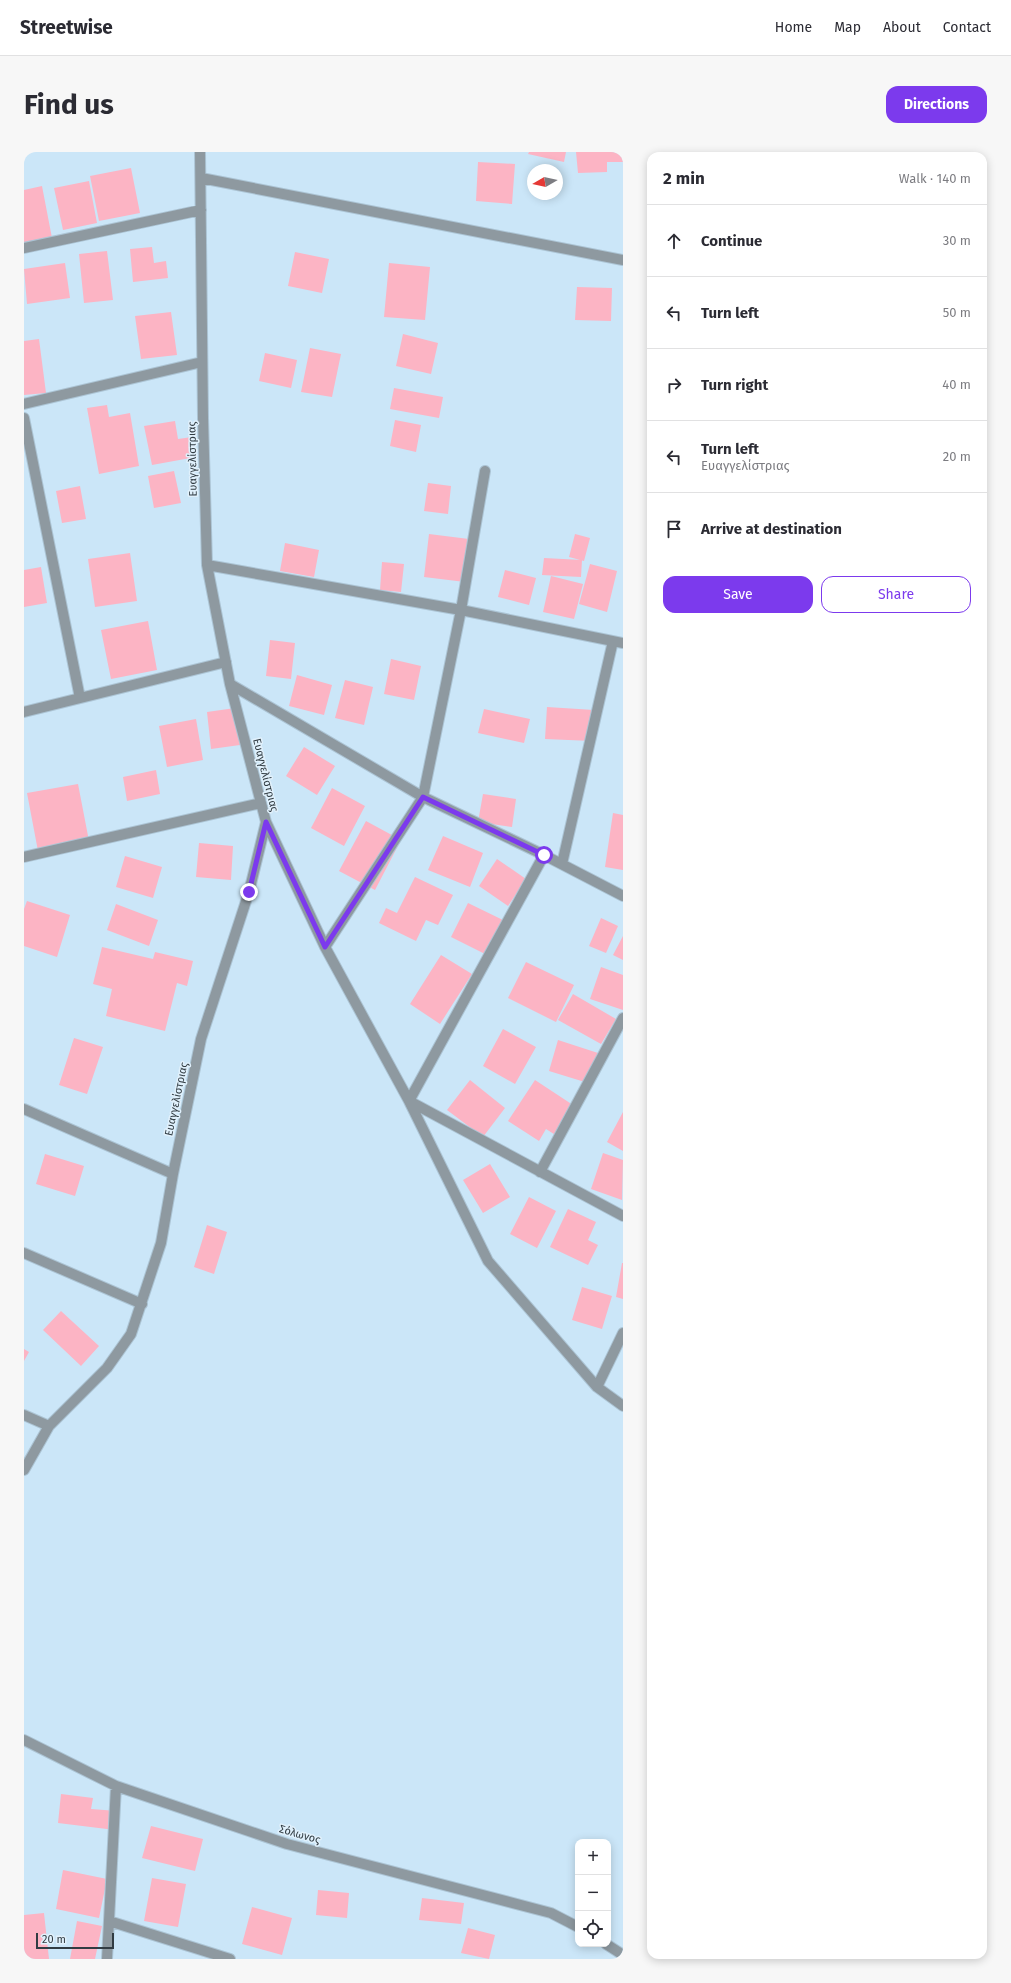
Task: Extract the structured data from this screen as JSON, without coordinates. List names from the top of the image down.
{
  "streets": {
    "street": ["Ευαγγελίστριας", "Σόλωνος"]
  },
  "scale_bar": "20 m",
  "north": "left",
  "page": {
    "header": "Streetwise",
    "nav": [
      "Home",
      "Map",
      "About",
      "Contact"
    ],
    "buttons": [
      "Directions",
      ["Save", "Share"]
    ],
    "title": "Find us",
    "heading": ["2 min", "Walk · 140 m"],
    "list": [
      ["Continue", "30 m"],
      ["Turn left", "50 m"],
      ["Turn right", "40 m"],
      ["Turn left", "Ευαγγελίστριας", "20 m"],
      "Arrive at destination"
    ],
    "map_buttons": ["+", "−"],
    "scale": "20 m"
  }
}
